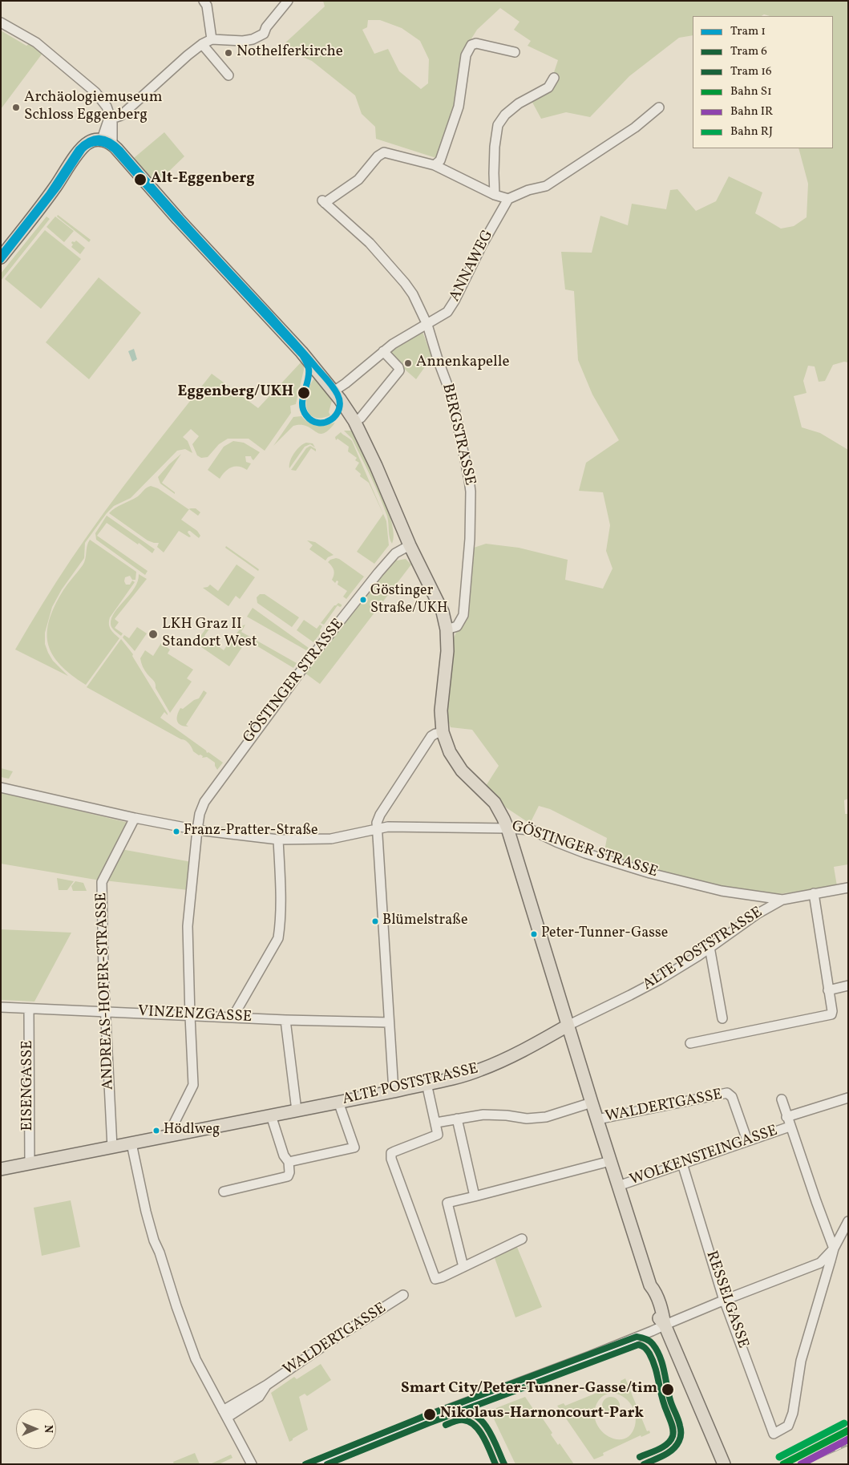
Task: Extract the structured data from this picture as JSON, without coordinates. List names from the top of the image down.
{
  "streets": {
    "main road": ["GÖSTINGER STRASSE", "ALTE POSTSTRASSE"],
    "street": [
      "ANNAWEG",
      "BERGSTRASSE",
      "ANDREAS-HOFER-STRASSE",
      "VINZENZGASSE",
      "EISENGASSE",
      "WALDERTGASSE",
      "WOLKENSTEINGASSE",
      "RESSELGASSE"
    ]
  },
  "crossings": [
    ["ANNAWEG", "BERGSTRASSE"],
    ["ANNAWEG", "GÖSTINGER STRASSE"],
    ["BERGSTRASSE", "GÖSTINGER STRASSE"],
    ["GÖSTINGER STRASSE", "ALTE POSTSTRASSE"],
    ["ALTE POSTSTRASSE", "ANDREAS-HOFER-STRASSE"],
    ["ALTE POSTSTRASSE", "EISENGASSE"],
    ["ANDREAS-HOFER-STRASSE", "VINZENZGASSE"],
    ["VINZENZGASSE", "EISENGASSE"],
    ["WALDERTGASSE", "WOLKENSTEINGASSE"],
    ["WOLKENSTEINGASSE", "RESSELGASSE"]
  ],
  "places": [
    "Nothelferkirche",
    "Archäologiemuseum Schloss Eggenberg",
    "Alt-Eggenberg",
    "Annenkapelle",
    "Eggenberg/UKH",
    "Göstinger Straße/UKH",
    "LKH Graz II Standort West",
    "Franz-Pratter-Straße",
    "Blümelstraße",
    "Peter-Tunner-Gasse",
    "Hödlweg",
    "Smart City/Peter-Tunner-Gasse/tim",
    "Nikolaus-Harnoncourt-Park"
  ],
  "lines": [
    "tram line 1",
    "tram line 6",
    "tram line 16",
    "rail line RJ",
    "rail line S1",
    "rail line IR"
  ],
  "legend": [
    "Tram 1",
    "Tram 6",
    "Tram 16",
    "Bahn S1",
    "Bahn IR",
    "Bahn RJ"
  ],
  "north": "right"
}
